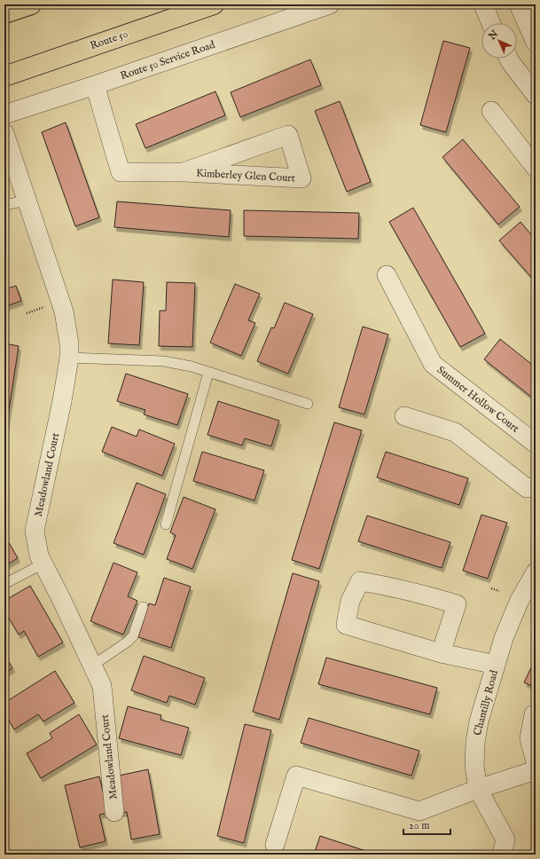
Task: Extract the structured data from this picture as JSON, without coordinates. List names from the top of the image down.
{
  "streets": {
    "highway": ["Route 50"],
    "street": [
      "Route 50 Service Road",
      "Kimberley Glen Court",
      "Summer Hollow Court",
      "Meadowland Court",
      "Chantilly Road"
    ]
  },
  "crossings": [
    ["Route 50 Service Road", "Kimberley Glen Court"]
  ],
  "scale_bar": "20 m",
  "north": "top left"
}
